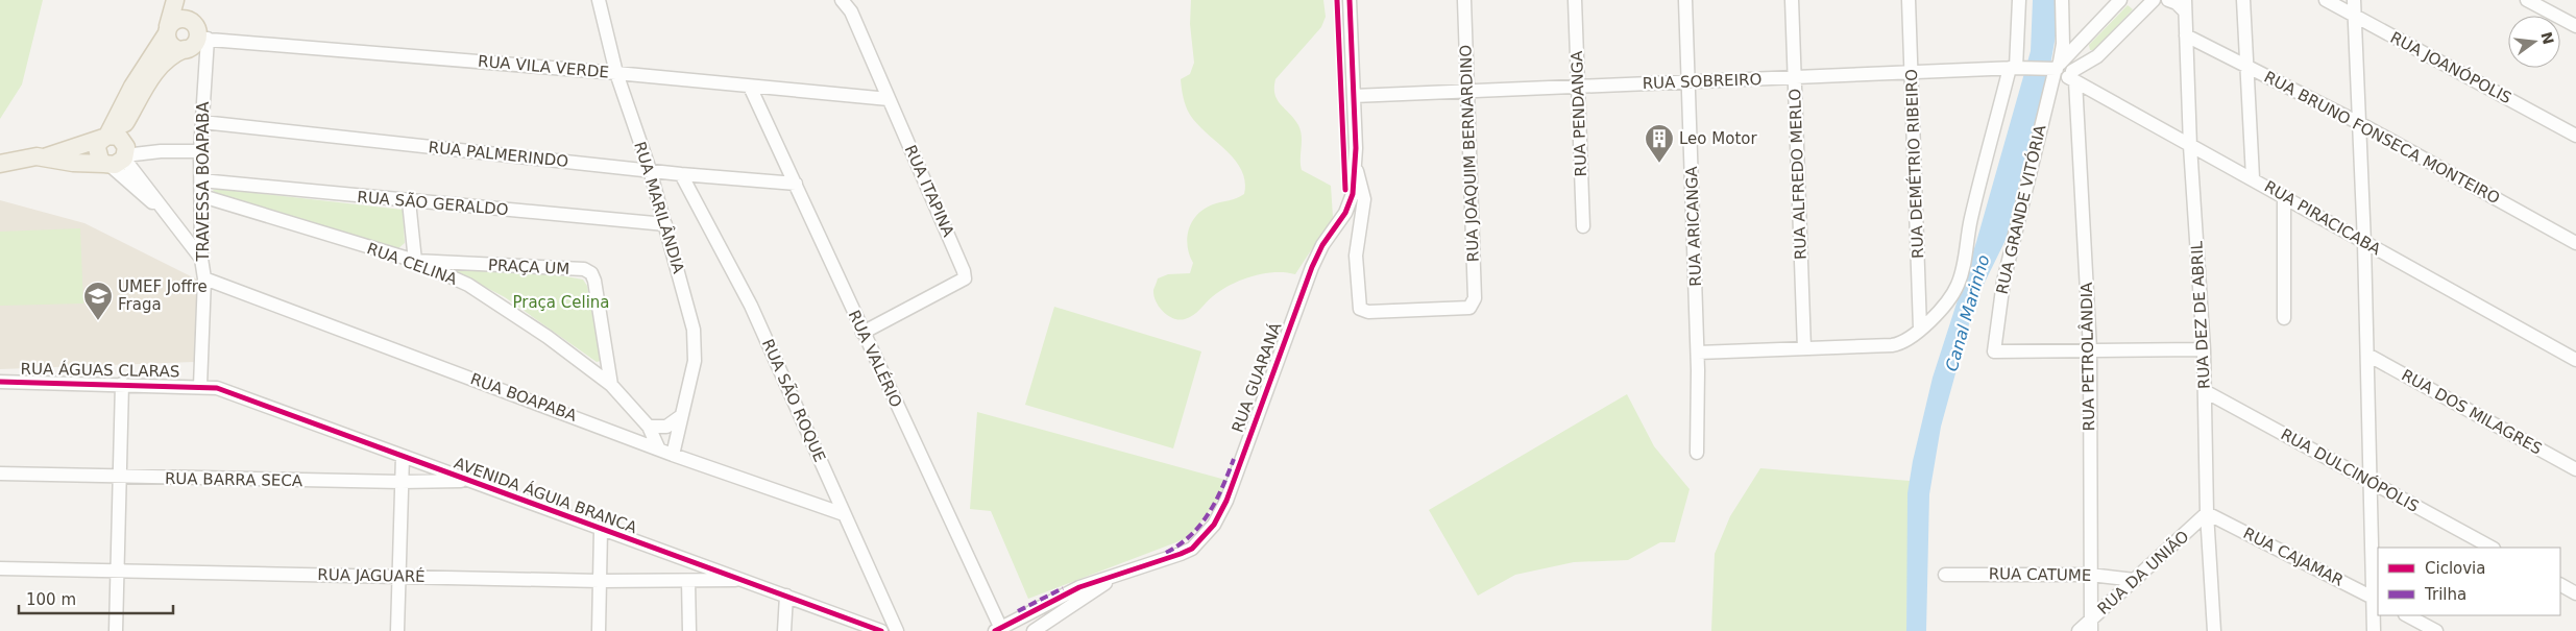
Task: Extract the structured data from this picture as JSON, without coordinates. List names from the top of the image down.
{
  "streets": {
    "street": [
      "RUA VILA VERDE",
      "RUA JOANÓPOLIS",
      "RUA SOBREIRO",
      "RUA PENDANGA",
      "RUA BRUNO FONSECA MONTEIRO",
      "RUA JOAQUIM BERNARDINO",
      "RUA PALMERINDO",
      "RUA DEMÉTRIO RIBEIRO",
      "RUA ALFREDO MERLO",
      "TRAVESSA BOAPABA",
      "RUA ITAPINA",
      "RUA SÃO GERALDO",
      "RUA MARILÂNDIA",
      "RUA GRANDE VITÓRIA",
      "RUA PIRACICABA",
      "RUA ARICANGA",
      "RUA CELINA",
      "PRAÇA UM",
      "RUA DEZ DE ABRIL",
      "RUA PETROLÂNDIA",
      "RUA VALÉRIO",
      "RUA ÁGUAS CLARAS",
      "RUA GUARANÁ",
      "RUA BOAPABA",
      "RUA SÃO ROQUE",
      "RUA DOS MILAGRES",
      "RUA DULCINÓPOLIS",
      "RUA BARRA SECA",
      "AVENIDA ÁGUIA BRANCA",
      "RUA CAJAMAR",
      "RUA DA UNIÃO",
      "RUA CATUME",
      "RUA JAGUARÉ"
    ]
  },
  "crossings": [
    ["RUA VILA VERDE", "TRAVESSA BOAPABA"],
    ["RUA VILA VERDE", "RUA ITAPINA"],
    ["RUA VILA VERDE", "RUA MARILÂNDIA"],
    ["RUA VILA VERDE", "RUA VALÉRIO"],
    ["RUA SOBREIRO", "RUA PENDANGA"],
    ["RUA SOBREIRO", "RUA JOAQUIM BERNARDINO"],
    ["RUA SOBREIRO", "RUA DEMÉTRIO RIBEIRO"],
    ["RUA SOBREIRO", "RUA ALFREDO MERLO"],
    ["RUA SOBREIRO", "RUA GRANDE VITÓRIA"],
    ["RUA SOBREIRO", "RUA PIRACICABA"],
    ["RUA SOBREIRO", "RUA ARICANGA"],
    ["RUA SOBREIRO", "RUA GUARANÁ"],
    ["RUA BRUNO FONSECA MONTEIRO", "RUA DEZ DE ABRIL"],
    ["RUA JOAQUIM BERNARDINO", "RUA GUARANÁ"],
    ["RUA PALMERINDO", "TRAVESSA BOAPABA"],
    ["RUA PALMERINDO", "RUA MARILÂNDIA"],
    ["RUA PALMERINDO", "RUA VALÉRIO"],
    ["RUA PALMERINDO", "RUA SÃO ROQUE"],
    ["TRAVESSA BOAPABA", "RUA SÃO GERALDO"],
    ["TRAVESSA BOAPABA", "RUA CELINA"],
    ["TRAVESSA BOAPABA", "RUA ÁGUAS CLARAS"],
    ["TRAVESSA BOAPABA", "RUA BOAPABA"],
    ["TRAVESSA BOAPABA", "AVENIDA ÁGUIA BRANCA"],
    ["RUA ITAPINA", "RUA VALÉRIO"],
    ["RUA SÃO GERALDO", "RUA MARILÂNDIA"],
    ["RUA MARILÂNDIA", "RUA BOAPABA"],
    ["RUA GRANDE VITÓRIA", "RUA PIRACICABA"],
    ["RUA GRANDE VITÓRIA", "RUA PETROLÂNDIA"],
    ["RUA PIRACICABA", "RUA DEZ DE ABRIL"],
    ["RUA PIRACICABA", "RUA PETROLÂNDIA"],
    ["RUA CELINA", "PRAÇA UM"],
    ["RUA CELINA", "RUA BOAPABA"],
    ["RUA DEZ DE ABRIL", "RUA DULCINÓPOLIS"],
    ["RUA DEZ DE ABRIL", "RUA CAJAMAR"],
    ["RUA DEZ DE ABRIL", "RUA DA UNIÃO"],
    ["RUA PETROLÂNDIA", "RUA DA UNIÃO"],
    ["RUA PETROLÂNDIA", "RUA CATUME"],
    ["RUA VALÉRIO", "RUA GUARANÁ"],
    ["RUA ÁGUAS CLARAS", "AVENIDA ÁGUIA BRANCA"],
    ["RUA BOAPABA", "RUA SÃO ROQUE"],
    ["RUA BARRA SECA", "AVENIDA ÁGUIA BRANCA"],
    ["AVENIDA ÁGUIA BRANCA", "RUA JAGUARÉ"],
    ["RUA CAJAMAR", "RUA DA UNIÃO"],
    ["RUA DA UNIÃO", "RUA CATUME"]
  ],
  "water": ["Canal Marinho"],
  "parks": ["Praça Celina"],
  "places": {
    "building": ["Leo Motor"],
    "school or university": ["UMEF Joffre Fraga"]
  },
  "legend": ["Ciclovia", "Trilha"],
  "scale_bar": "100 m",
  "north": "right"
}
